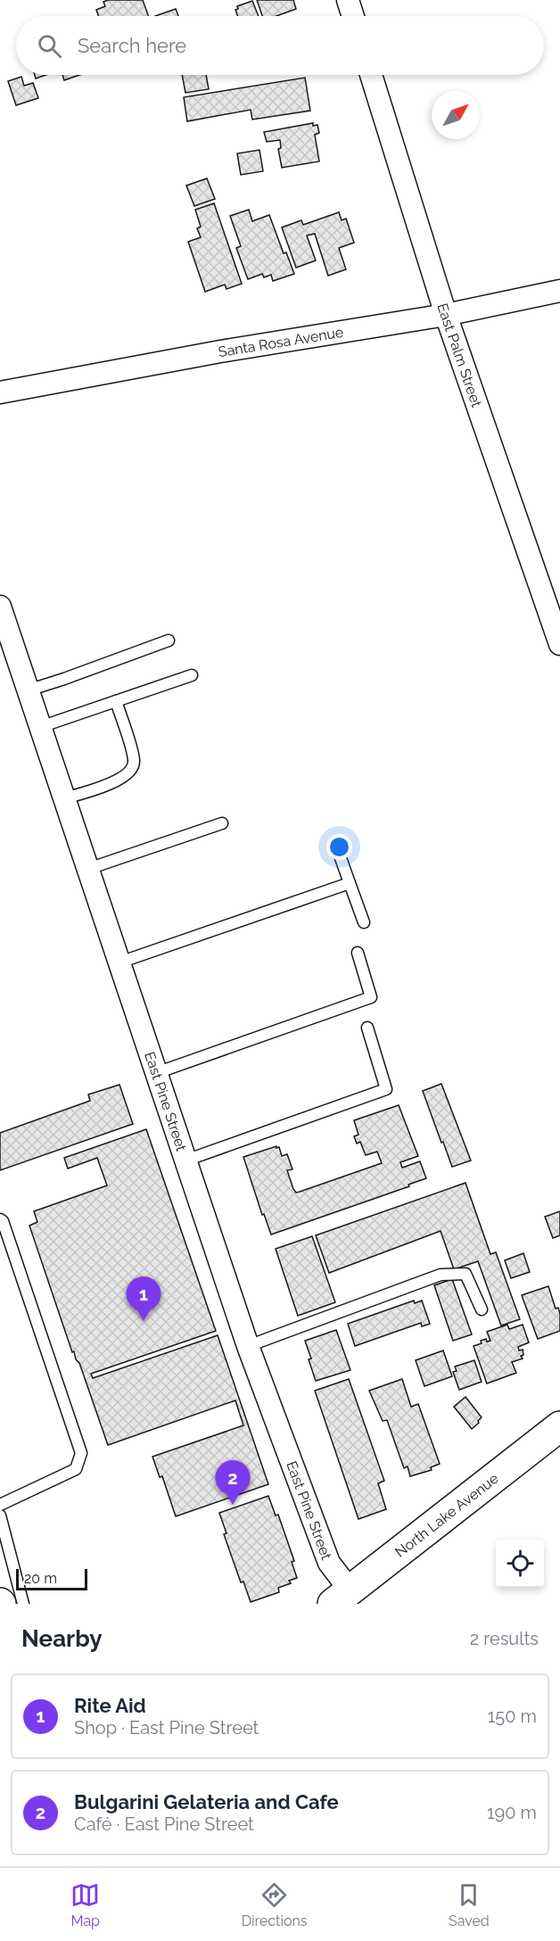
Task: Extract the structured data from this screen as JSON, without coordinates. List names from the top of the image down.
{
  "streets": {
    "main road": ["North Lake Avenue"],
    "street": ["Santa Rosa Avenue", "East Palm Street", "East Pine Street"]
  },
  "crossings": [
    ["Santa Rosa Avenue", "East Palm Street"],
    ["East Pine Street", "North Lake Avenue"]
  ],
  "scale_bar": "20 m",
  "north": "top right",
  "page": {
    "search": "Search here",
    "pins": ["1", "2"],
    "scale": "20 m",
    "heading": ["Nearby", "2 results"],
    "list": [
      {
        "mark": "1",
        "name": "Rite Aid",
        "note": "Shop · East Pine Street",
        "value": "150 m"
      },
      {
        "mark": "2",
        "name": "Bulgarini Gelateria and Cafe",
        "note": "Café · East Pine Street",
        "value": "190 m"
      }
    ],
    "nav": ["Map", "Directions", "Saved"]
  }
}
